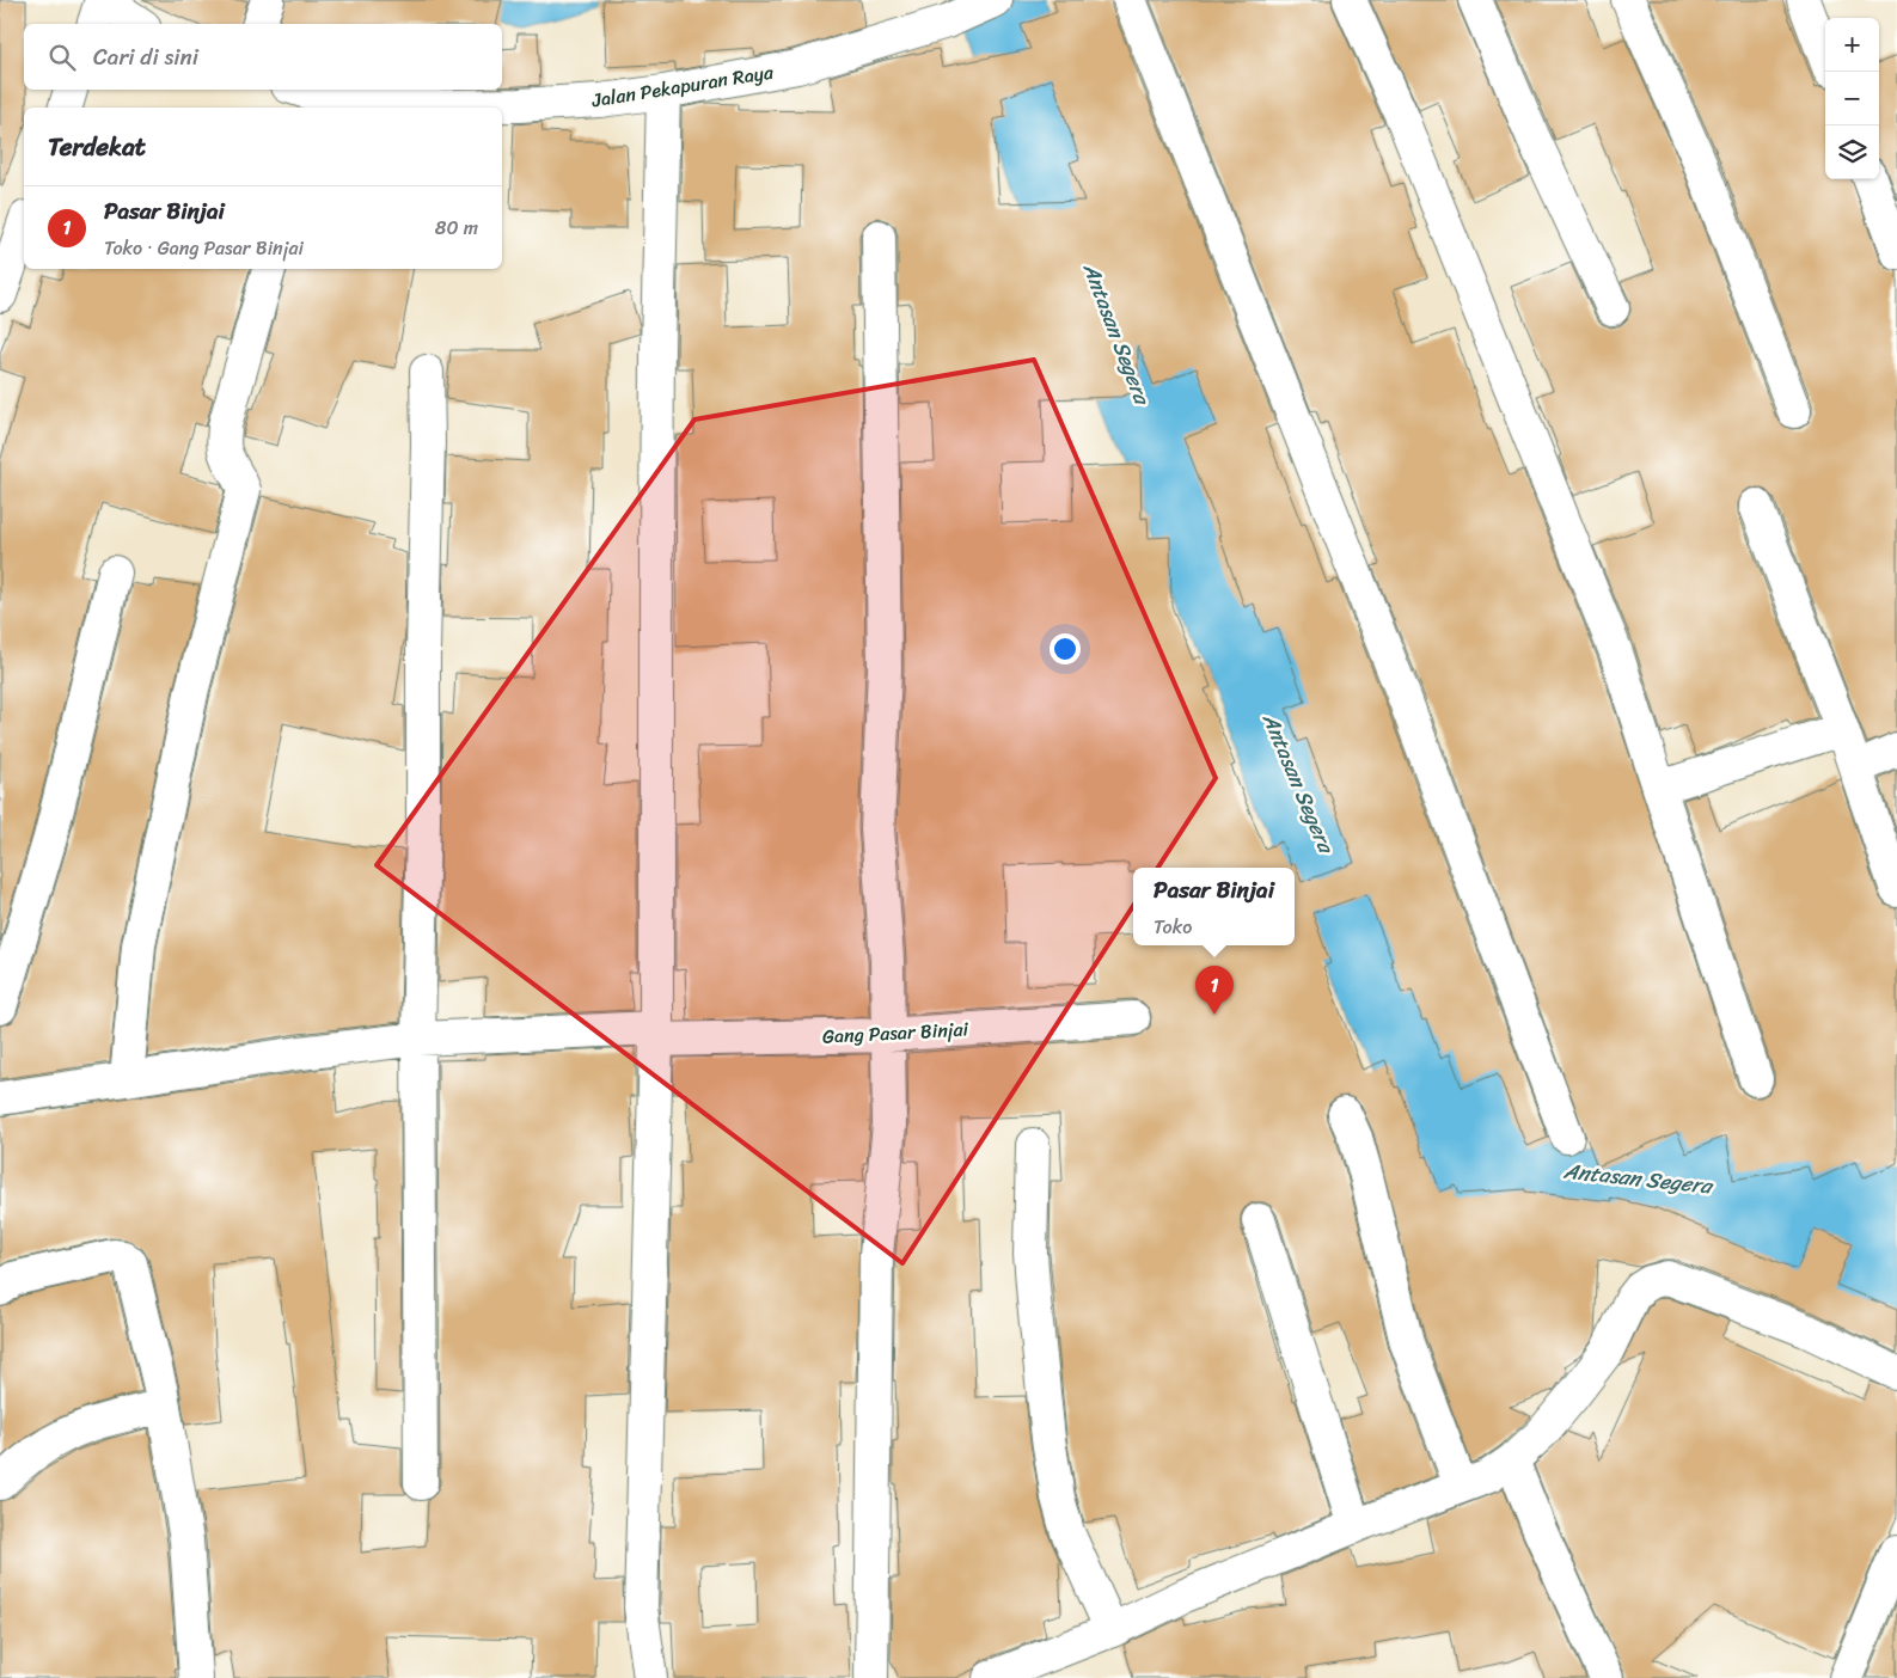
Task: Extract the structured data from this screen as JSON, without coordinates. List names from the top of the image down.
{
  "streets": {
    "street": ["Jalan Pekapuran Raya", "Gang Pasar Binjai"]
  },
  "water": ["Antasan Segera"],
  "page": {
    "map_buttons": ["+", "−"],
    "search": "Cari di sini",
    "heading": "Terdekat",
    "list": [
      {
        "mark": "1",
        "name": "Pasar Binjai",
        "note": "Toko · Gang Pasar Binjai",
        "value": "80 m"
      }
    ],
    "popup": ["Pasar Binjai", "Toko"],
    "pins": "1"
  }
}
